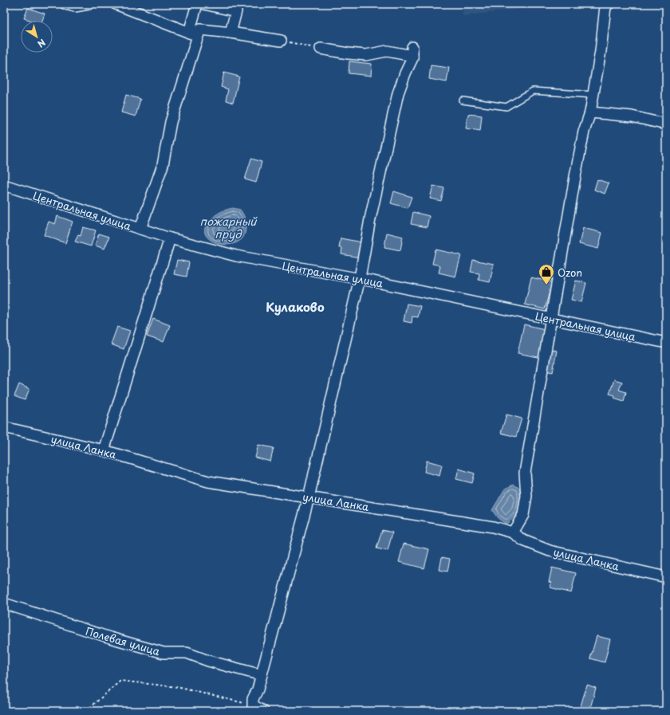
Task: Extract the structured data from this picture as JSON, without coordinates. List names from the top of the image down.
{
  "streets": {
    "street": ["Центральная улица", "улица Ланка", "Полевая улица"]
  },
  "districts": ["Кулаково"],
  "water": ["пожарный пруд"],
  "places": {
    "shop": ["Ozon"]
  },
  "north": "bottom right"
}
